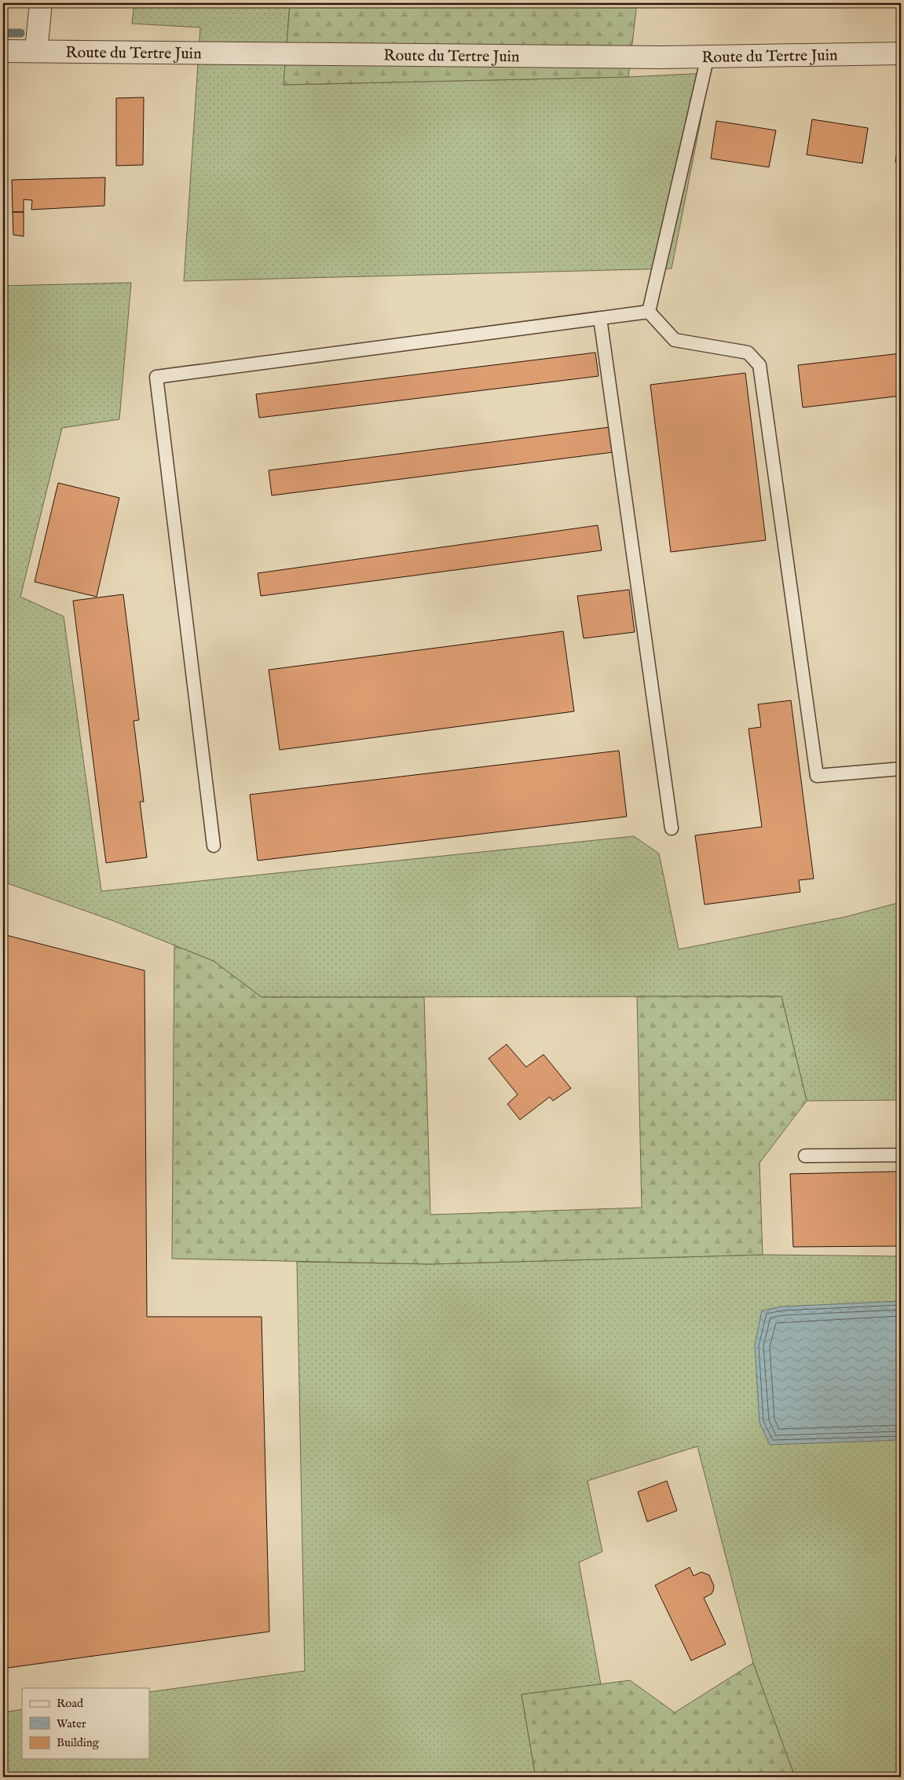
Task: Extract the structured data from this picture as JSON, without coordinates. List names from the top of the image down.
{
  "streets": {
    "street": ["Route du Tertre Juin"]
  },
  "legend": ["Road", "Water", "Building"]
}
